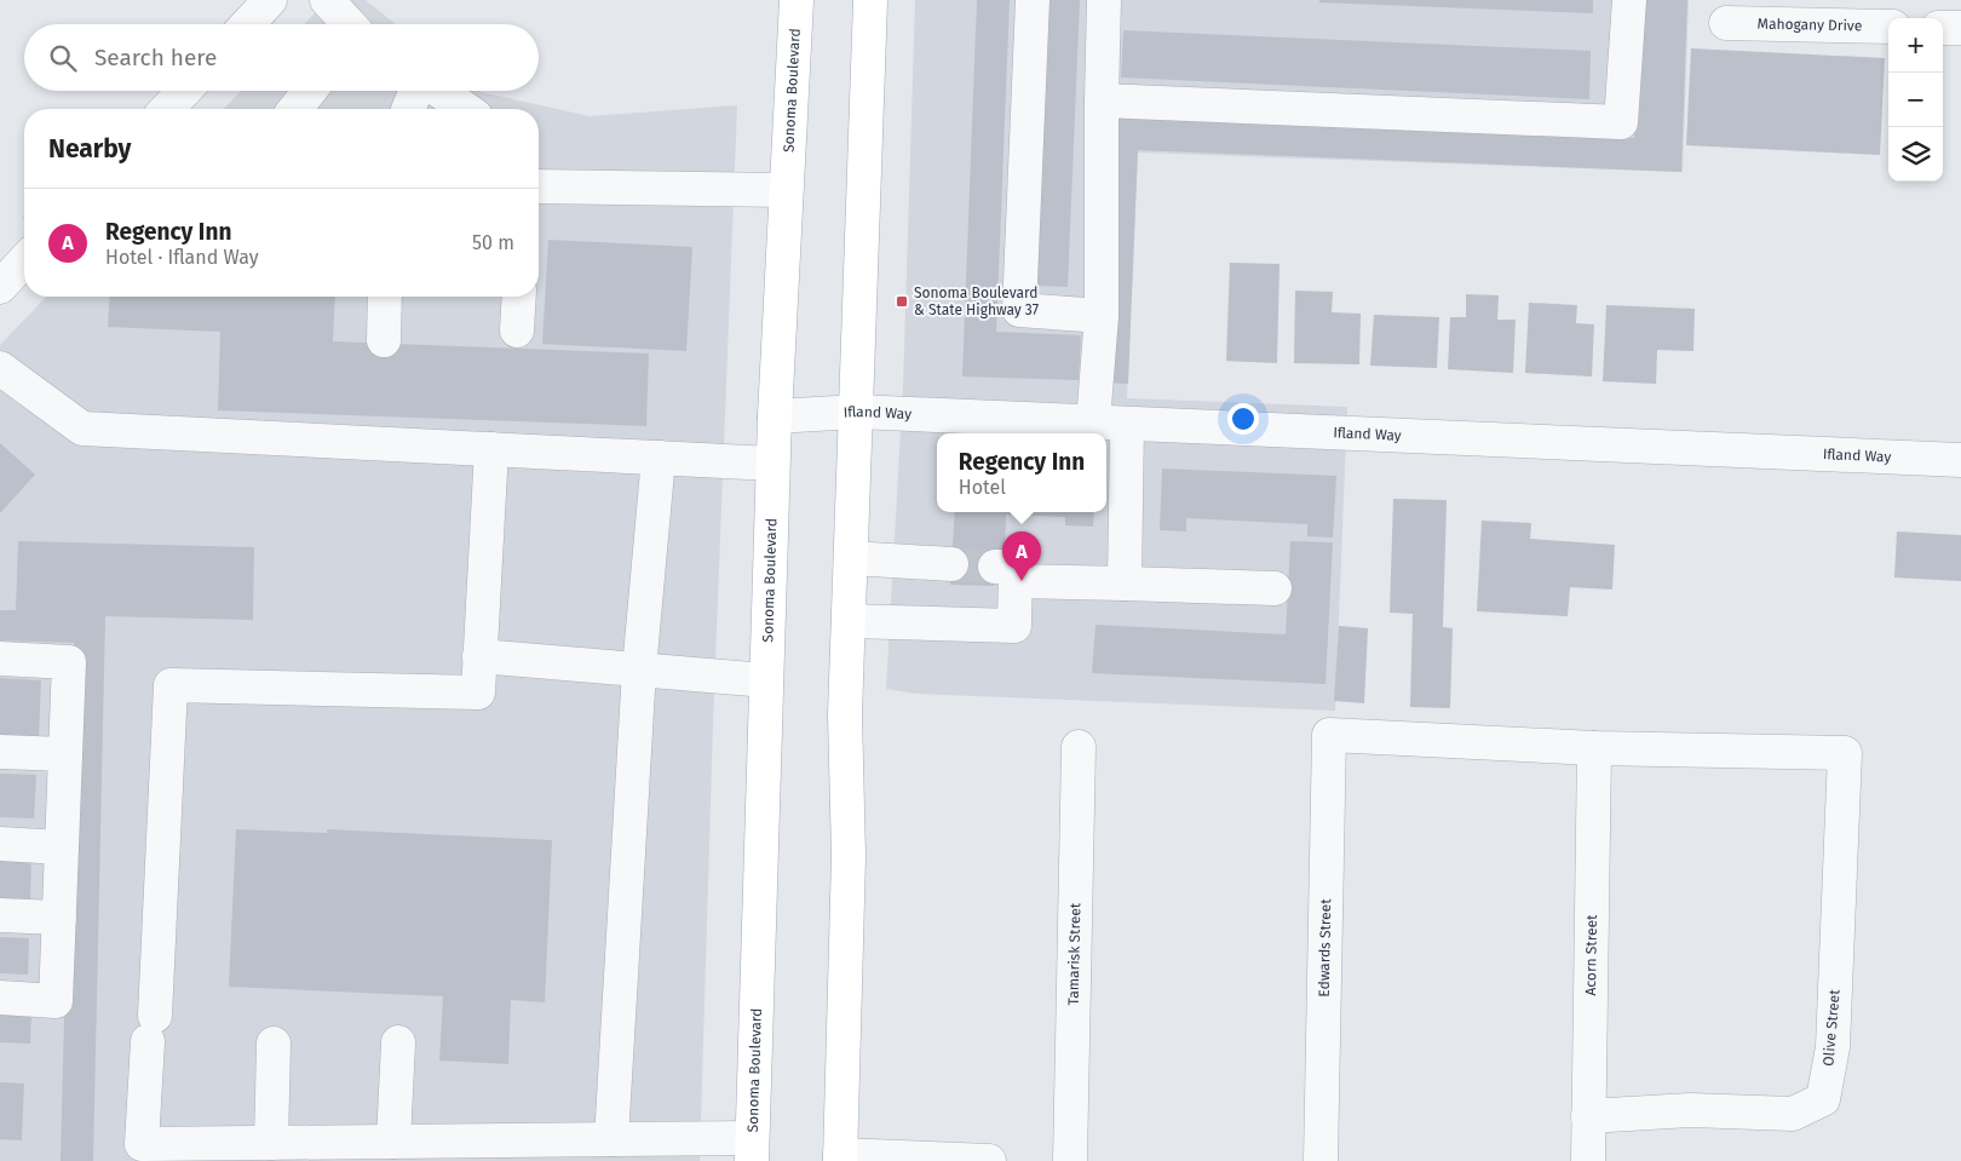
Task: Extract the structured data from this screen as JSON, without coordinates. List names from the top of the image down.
{
  "streets": {
    "main road": ["Sonoma Boulevard"],
    "street": [
      "Mahogany Drive",
      "Ifland Way",
      "Edwards Street",
      "Tamarisk Street",
      "Acorn Street",
      "Olive Street"
    ]
  },
  "crossings": [
    ["Sonoma Boulevard", "Ifland Way"],
    ["Edwards Street", "Acorn Street"],
    ["Edwards Street", "Olive Street"],
    ["Acorn Street", "Olive Street"]
  ],
  "places": {
    "transit": ["Sonoma Boulevard & State Highway 37"]
  },
  "page": {
    "map_buttons": ["+", "−"],
    "search": "Search here",
    "heading": "Nearby",
    "list": [
      {
        "mark": "A",
        "name": "Regency Inn",
        "note": "Hotel · Ifland Way",
        "value": "50 m"
      }
    ],
    "popup": ["Regency Inn", "Hotel"],
    "pins": "A"
  }
}
